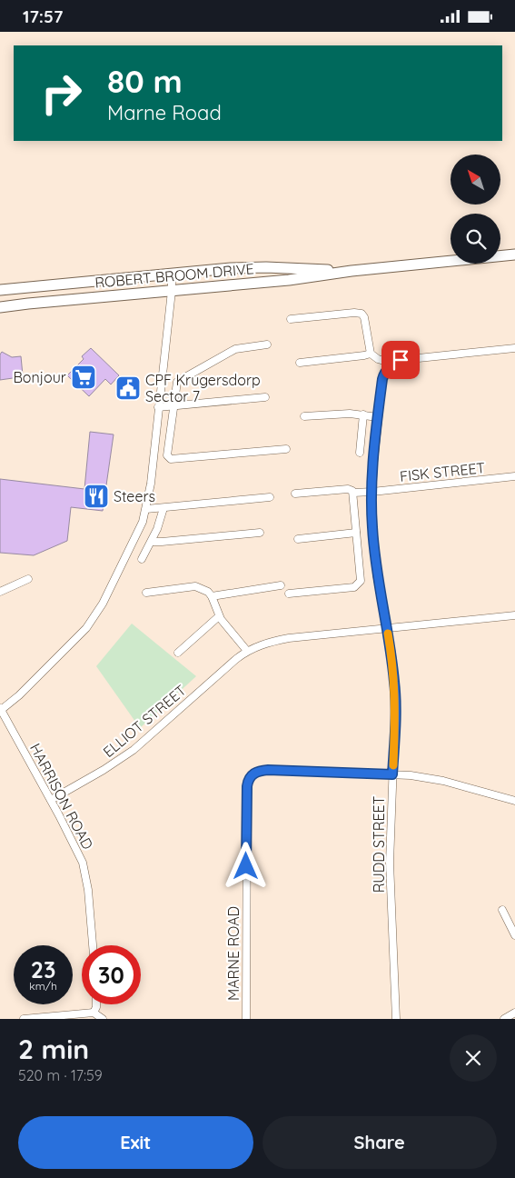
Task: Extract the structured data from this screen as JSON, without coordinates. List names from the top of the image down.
{
  "streets": {
    "street": [
      "ROBERT BROOM DRIVE",
      "FISK STREET",
      "ELLIOT STREET",
      "HARRISON ROAD",
      "RUDD STREET",
      "MARNE ROAD"
    ]
  },
  "crossings": [
    ["FISK STREET", "RUDD STREET"],
    ["ELLIOT STREET", "HARRISON ROAD"],
    ["ELLIOT STREET", "RUDD STREET"],
    ["RUDD STREET", "MARNE ROAD"]
  ],
  "places": {
    "supermarket": ["Bonjour"],
    "public building": ["CPF Krugersdorp Sector 7"],
    "restaurant": ["Steers"]
  },
  "north": "top left",
  "page": {
    "status": "17:57",
    "turn": ["80 m", "Marne Road"],
    "speed": "23 km/h",
    "limit": "30",
    "heading": ["2 min", "520 m · 17:59"],
    "buttons": ["Exit", "Share"]
  }
}
